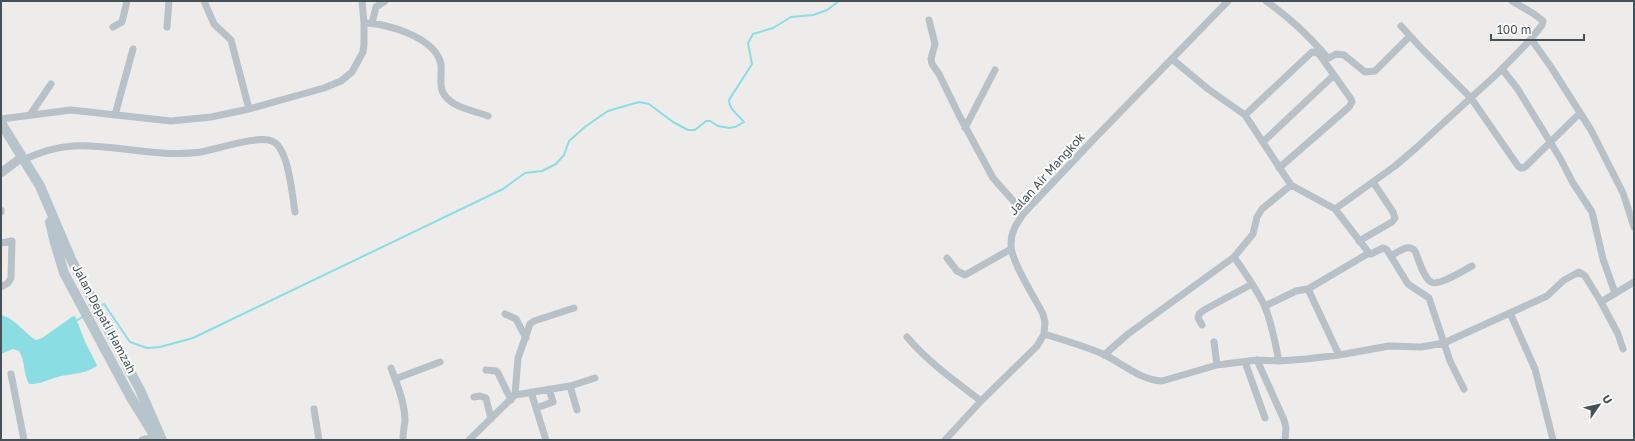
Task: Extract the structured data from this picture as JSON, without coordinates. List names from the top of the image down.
{
  "streets": {
    "main road": ["Jalan Depati Hamzah"],
    "street": ["Jalan Air Mangkok"]
  },
  "scale_bar": "100 m",
  "north": "top right"
}
